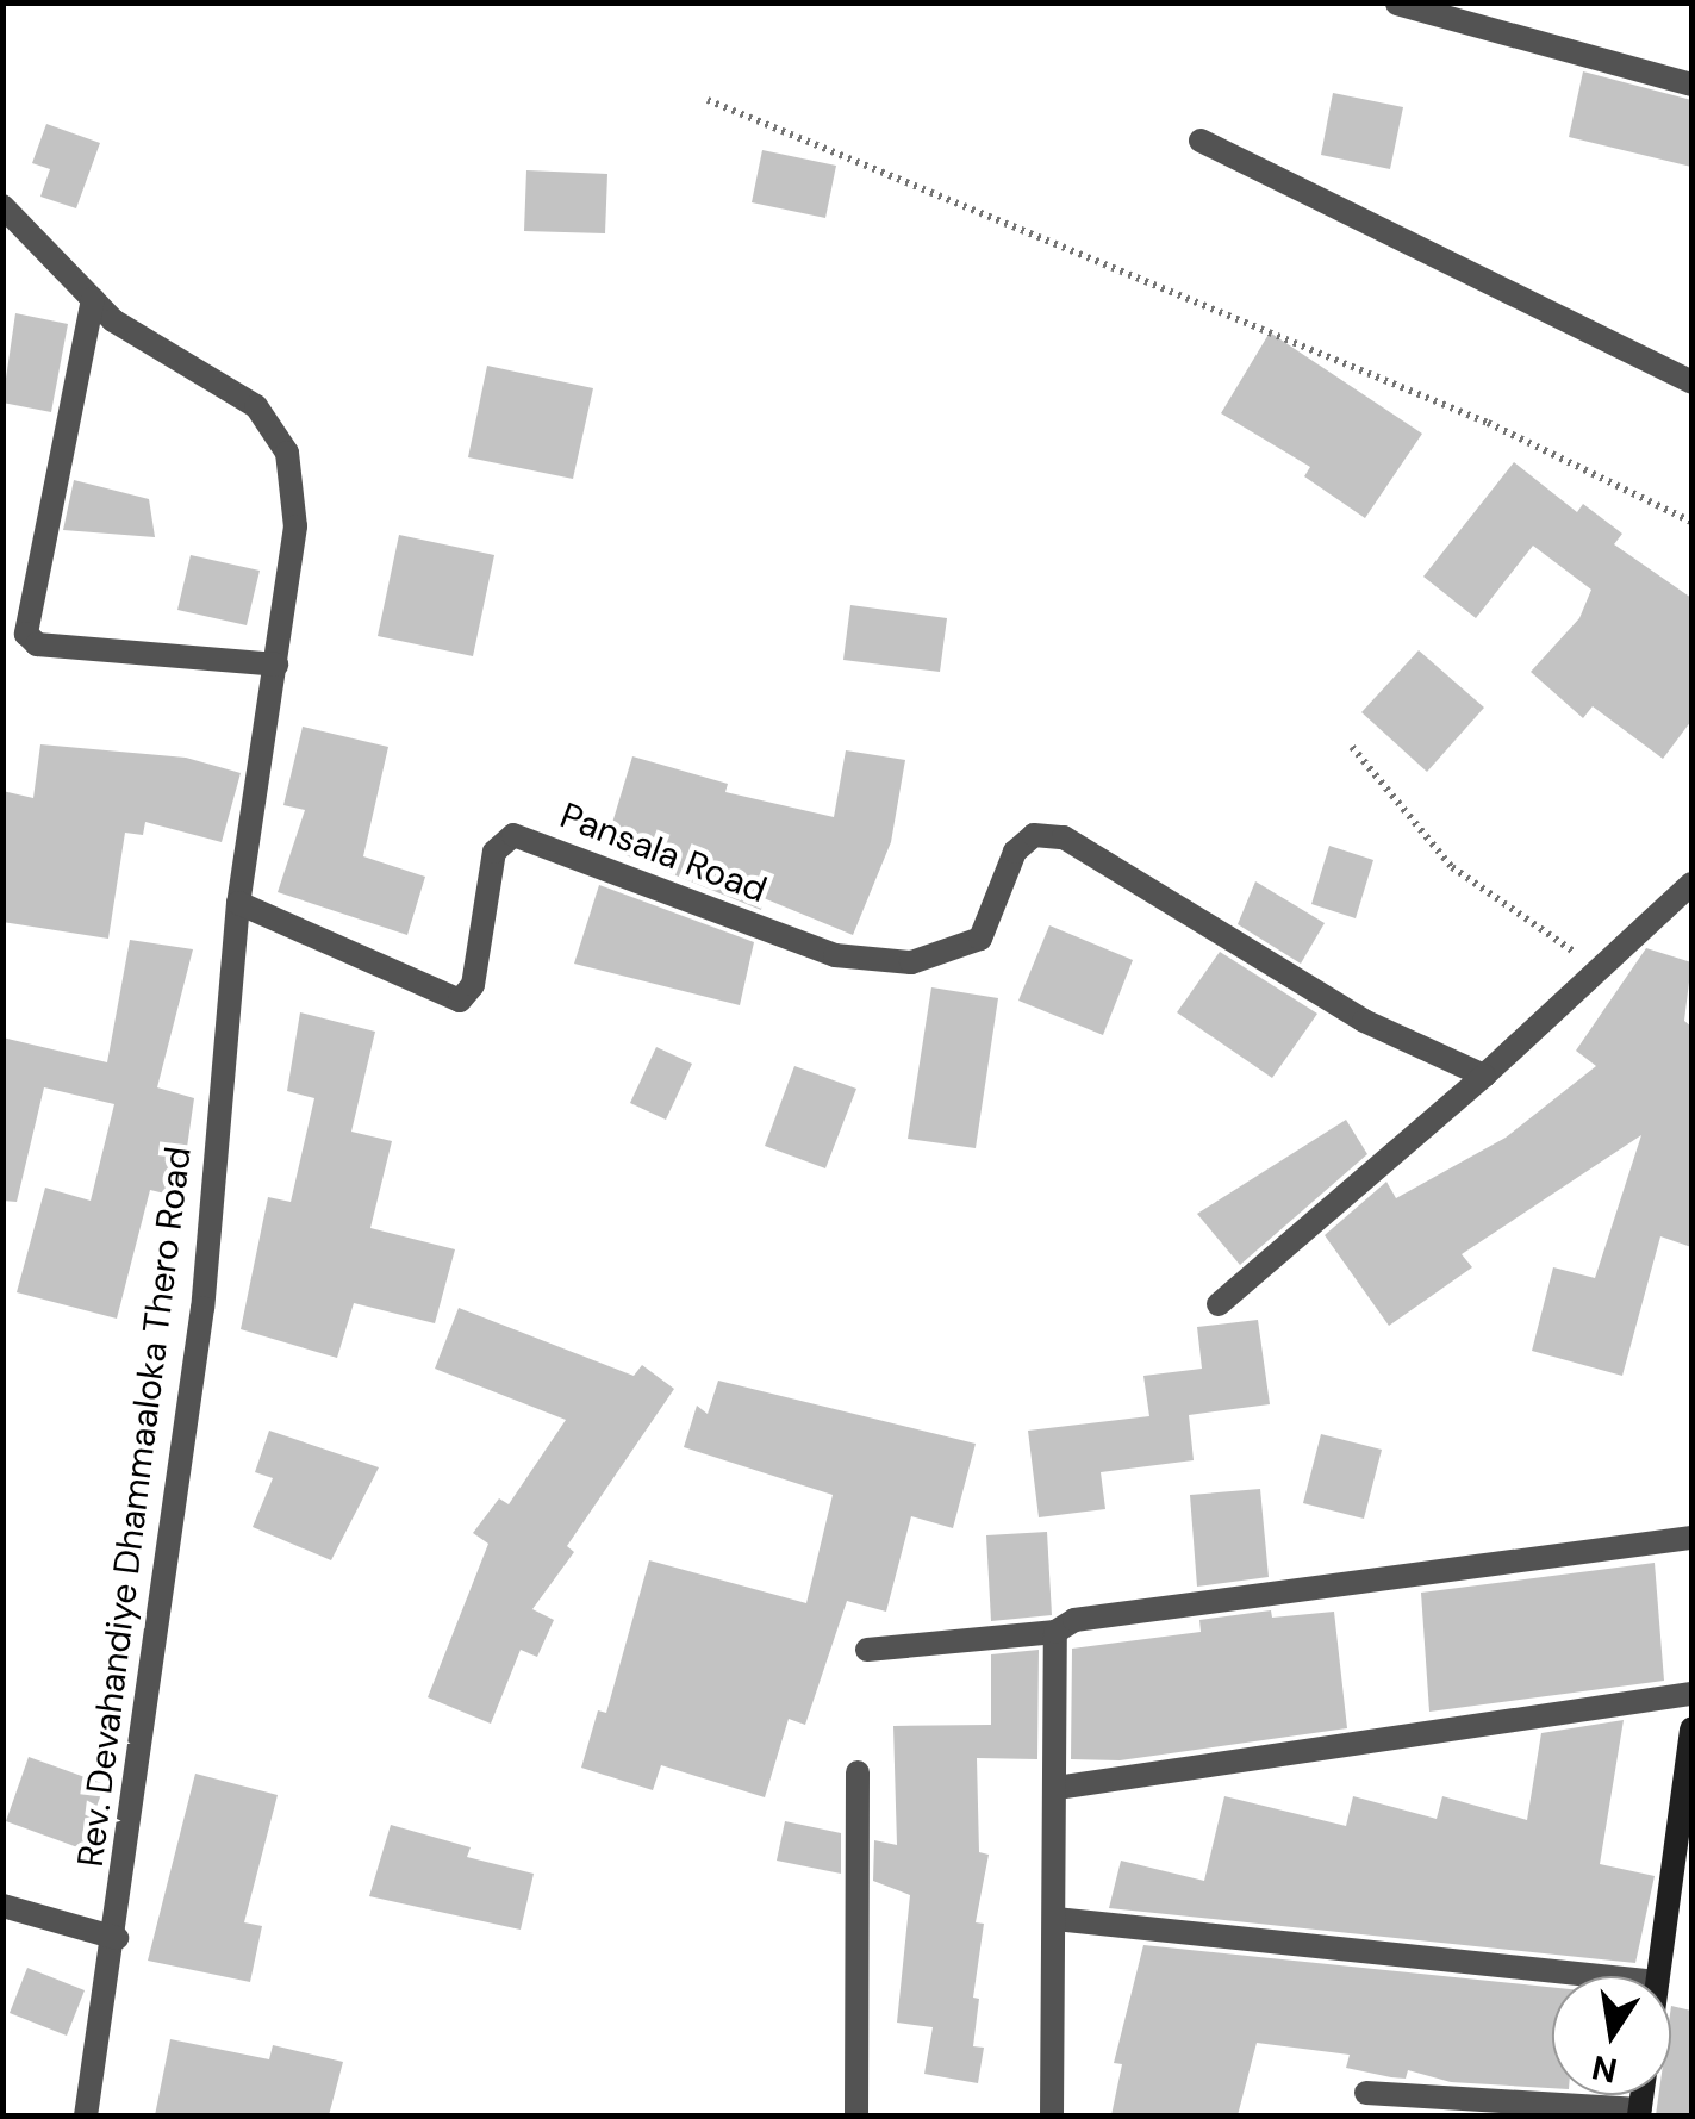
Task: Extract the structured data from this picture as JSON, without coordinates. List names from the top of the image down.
{
  "streets": {
    "street": ["Pansala Road", "Rev. Devahandiye Dhammaaloka Thero Road"]
  },
  "crossings": [
    ["Pansala Road", "Rev. Devahandiye Dhammaaloka Thero Road"]
  ],
  "north": "bottom"
}
